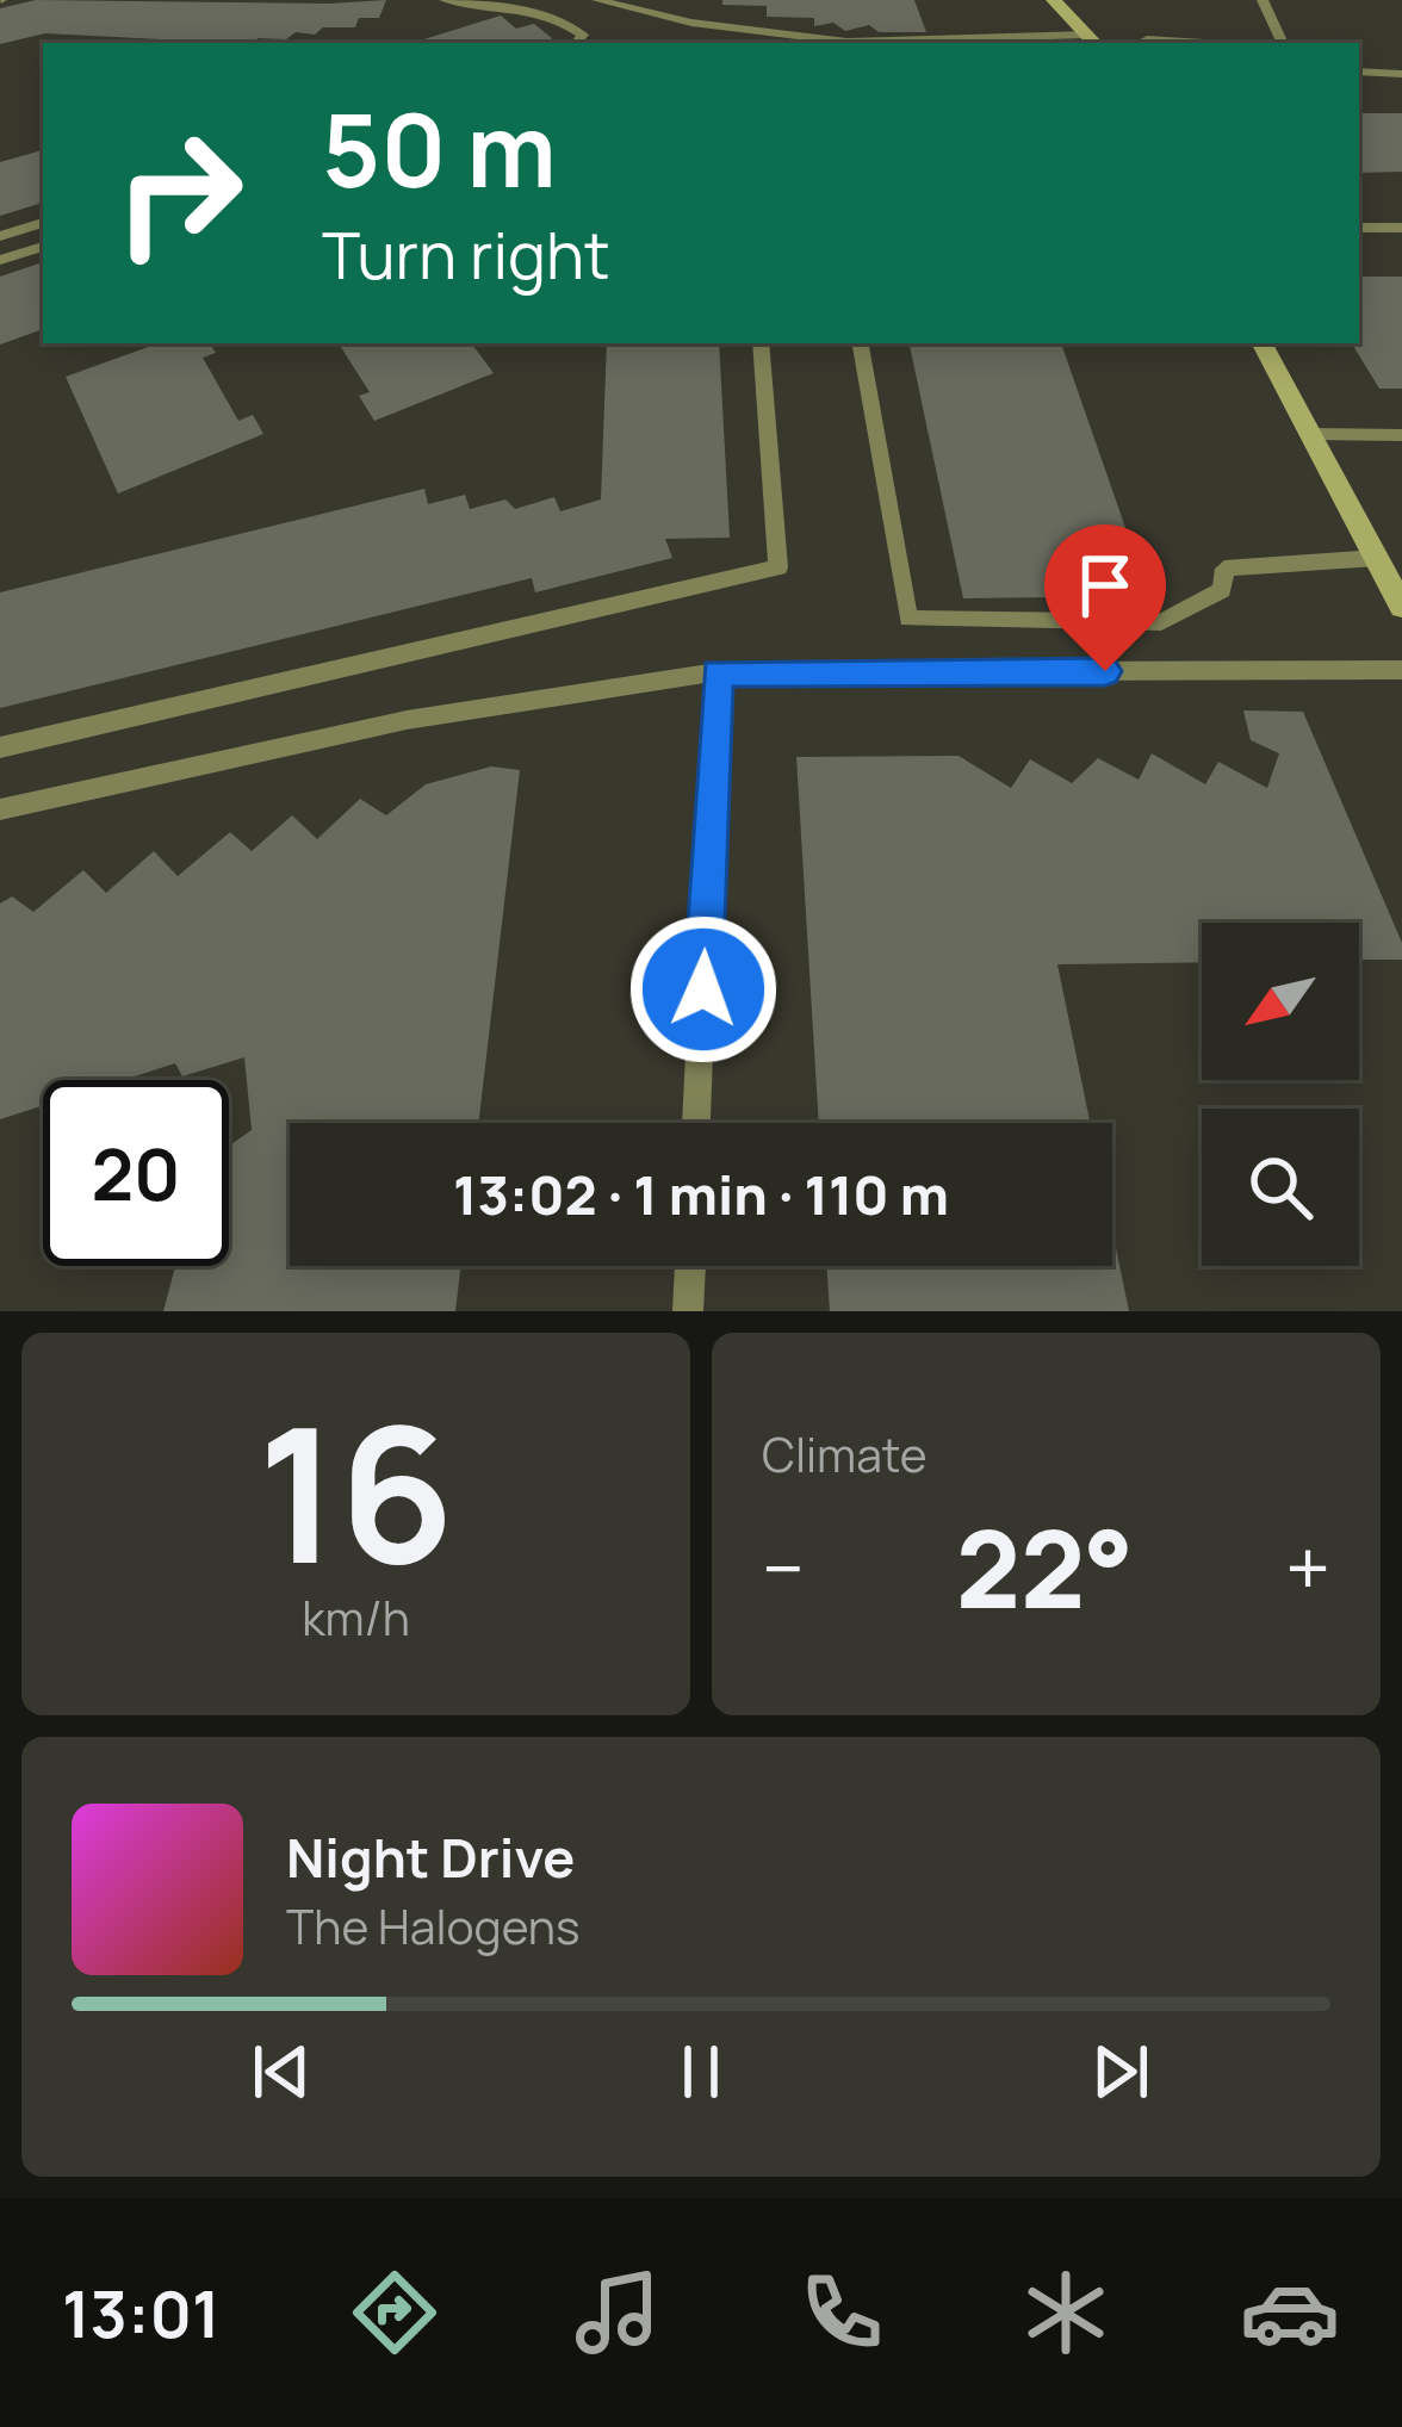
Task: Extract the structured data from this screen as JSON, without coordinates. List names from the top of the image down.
{
  "north": "bottom left",
  "page": {
    "turn": ["50 m", "Turn right"],
    "limit": "20",
    "trip": "13:02 · 1 min · 110 m",
    "tile": [
      ["16", "km/h"],
      "Climate"
    ],
    "heat": ["−", "22°", "+"],
    "song": ["Night Drive", "The Halogens"],
    "tabs": "13:01"
  }
}
